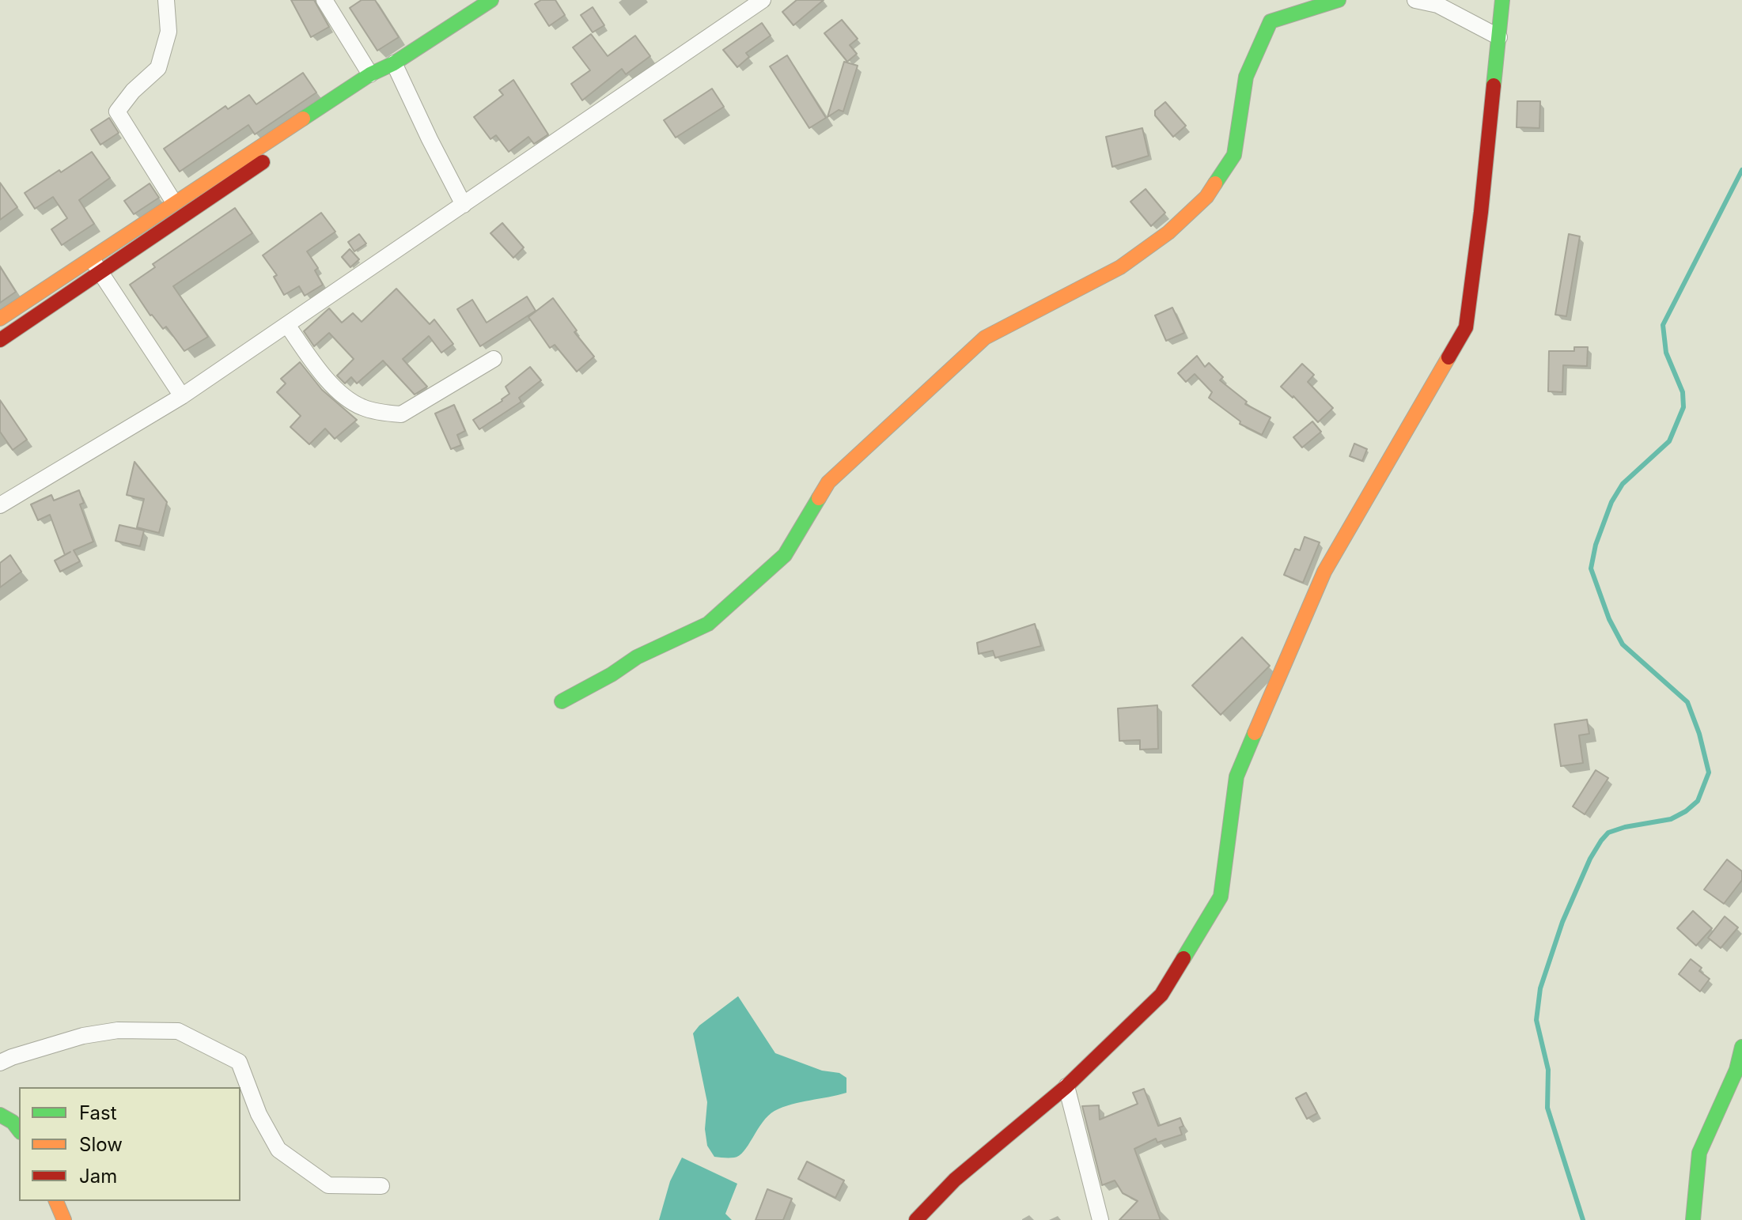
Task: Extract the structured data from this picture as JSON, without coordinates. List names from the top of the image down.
{
  "legend": ["Fast", "Slow", "Jam"]
}
